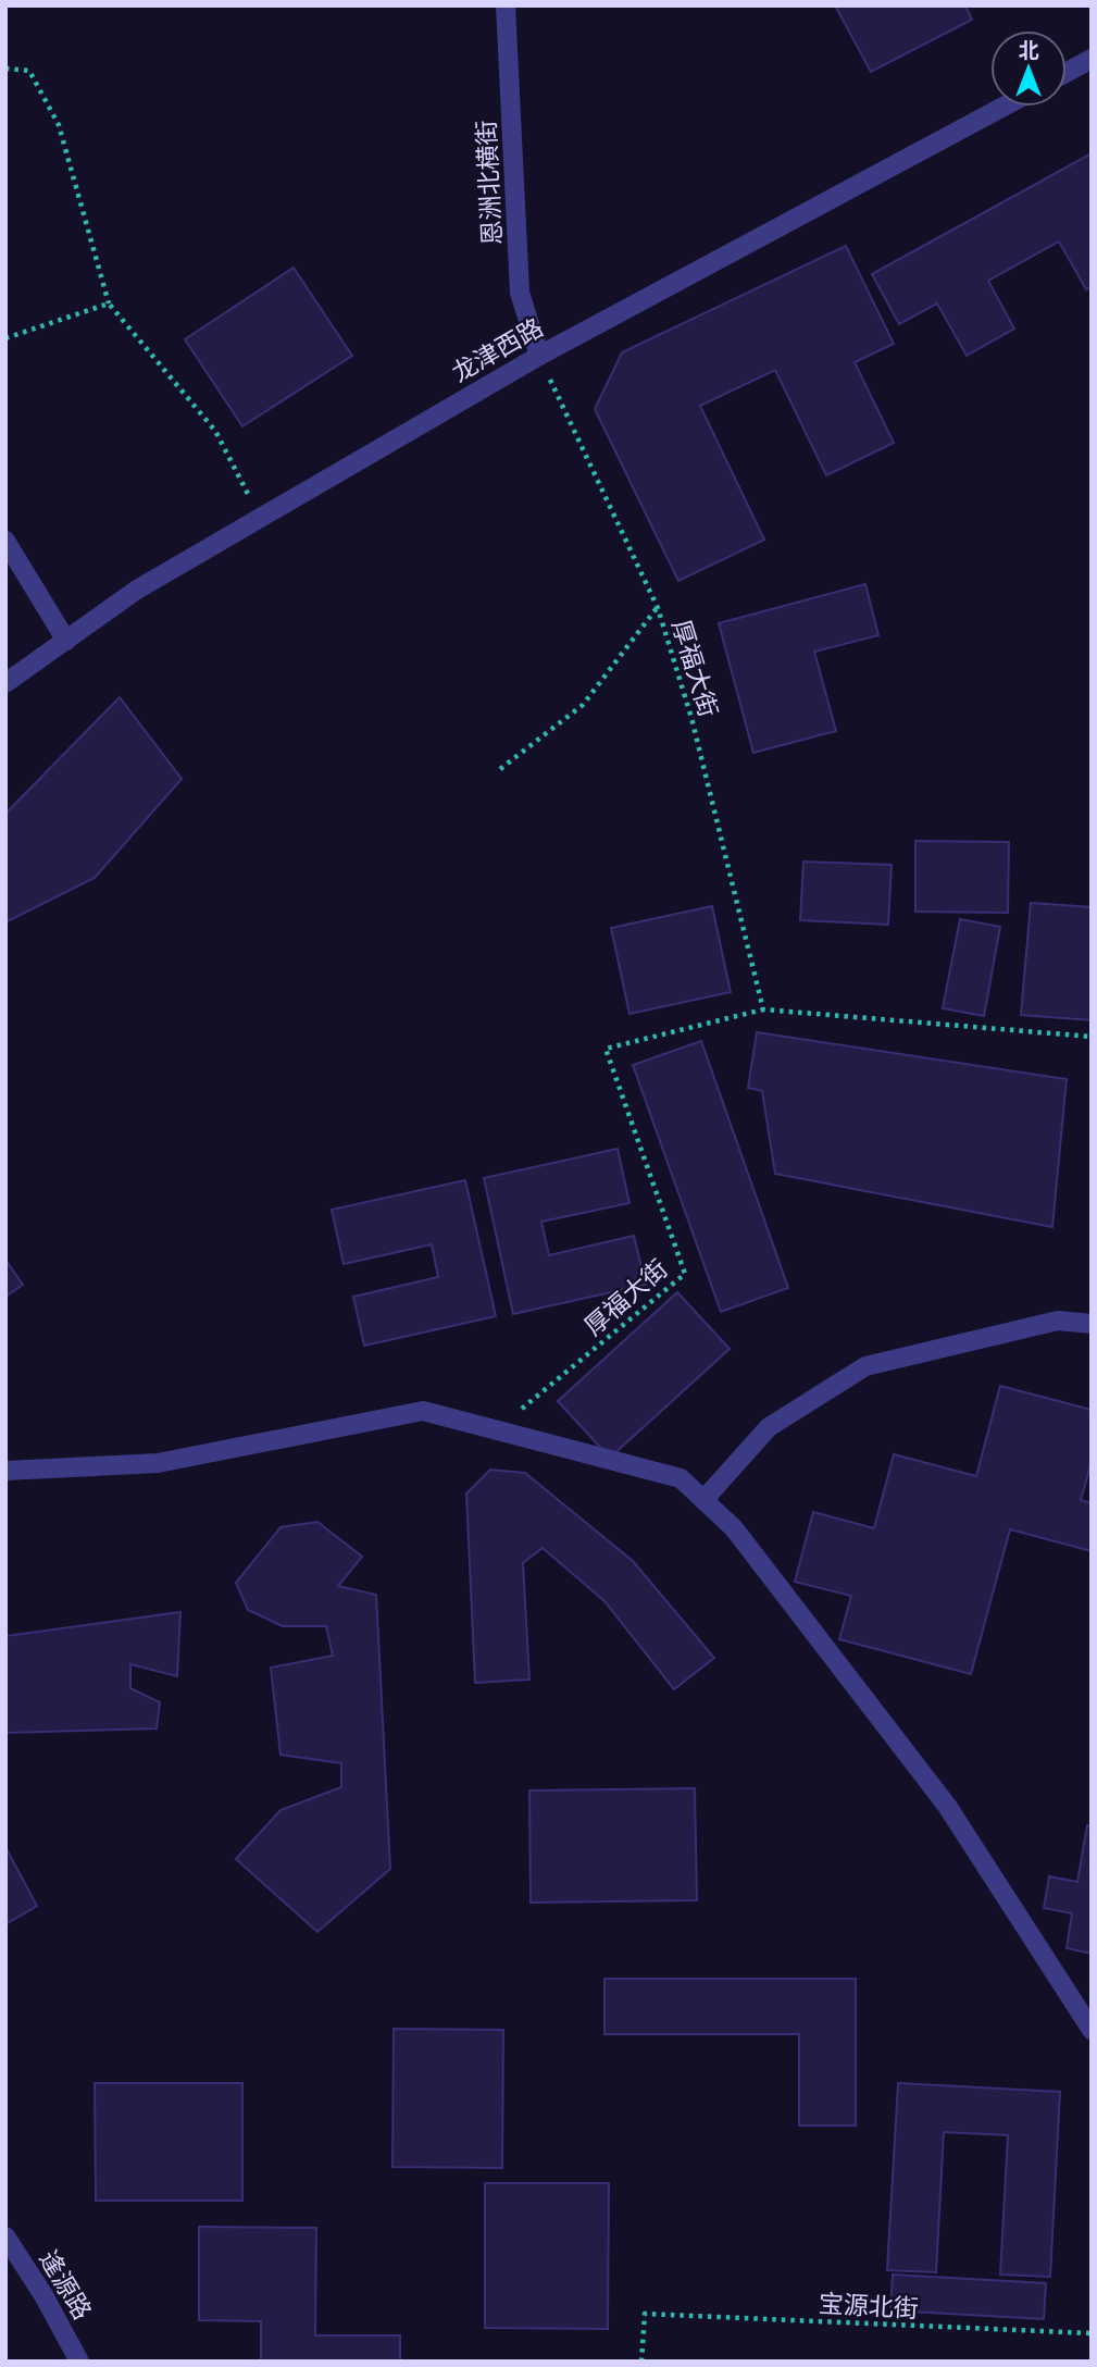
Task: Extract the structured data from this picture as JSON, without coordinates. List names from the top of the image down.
{
  "streets": {
    "street": ["恩洲北横街", "龙津西路", "逢源路"],
    "path": ["厚福大街", "宝源北街"]
  },
  "crossings": [
    ["恩洲北横街", "龙津西路"],
    ["恩洲北横街", "厚福大街"],
    ["龙津西路", "厚福大街"]
  ],
  "north": "top"
}
